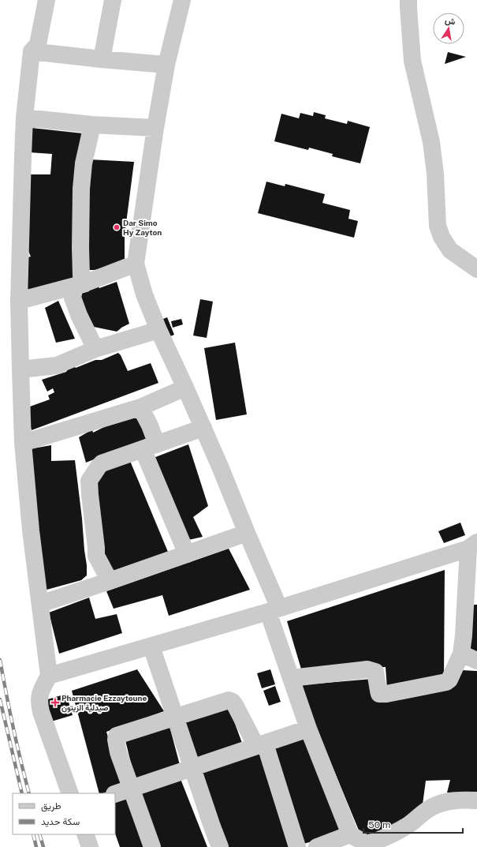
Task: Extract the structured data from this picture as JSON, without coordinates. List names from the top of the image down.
{
  "places": {
    "other": ["Dar Simo Hy Zayton"],
    "health": ["Pharmacie Ezzaytoune صيدلية الزيتون"]
  },
  "legend": ["طريق", "سكة حديد"],
  "scale_bar": "50 m",
  "north": "top"
}
